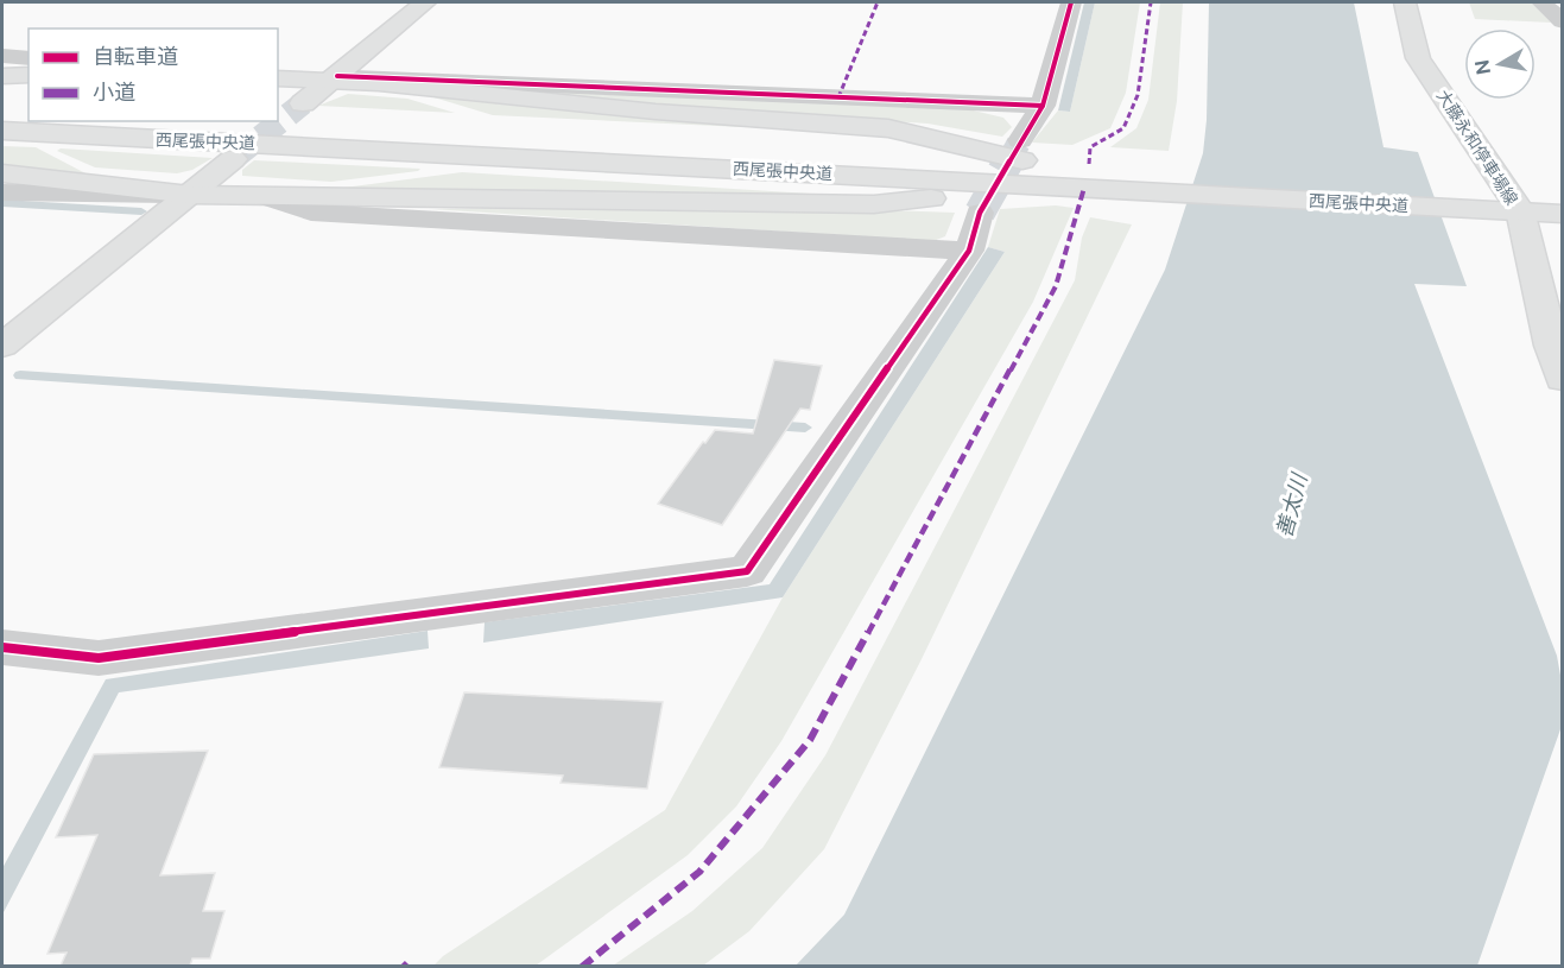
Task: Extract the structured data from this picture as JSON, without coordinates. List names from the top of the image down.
{
  "streets": {
    "main road": ["西尾張中央道", "大藤永和停車場線"]
  },
  "crossings": [
    ["西尾張中央道", "大藤永和停車場線"]
  ],
  "water": ["善太川"],
  "legend": ["自転車道", "小道"],
  "north": "left"
}
